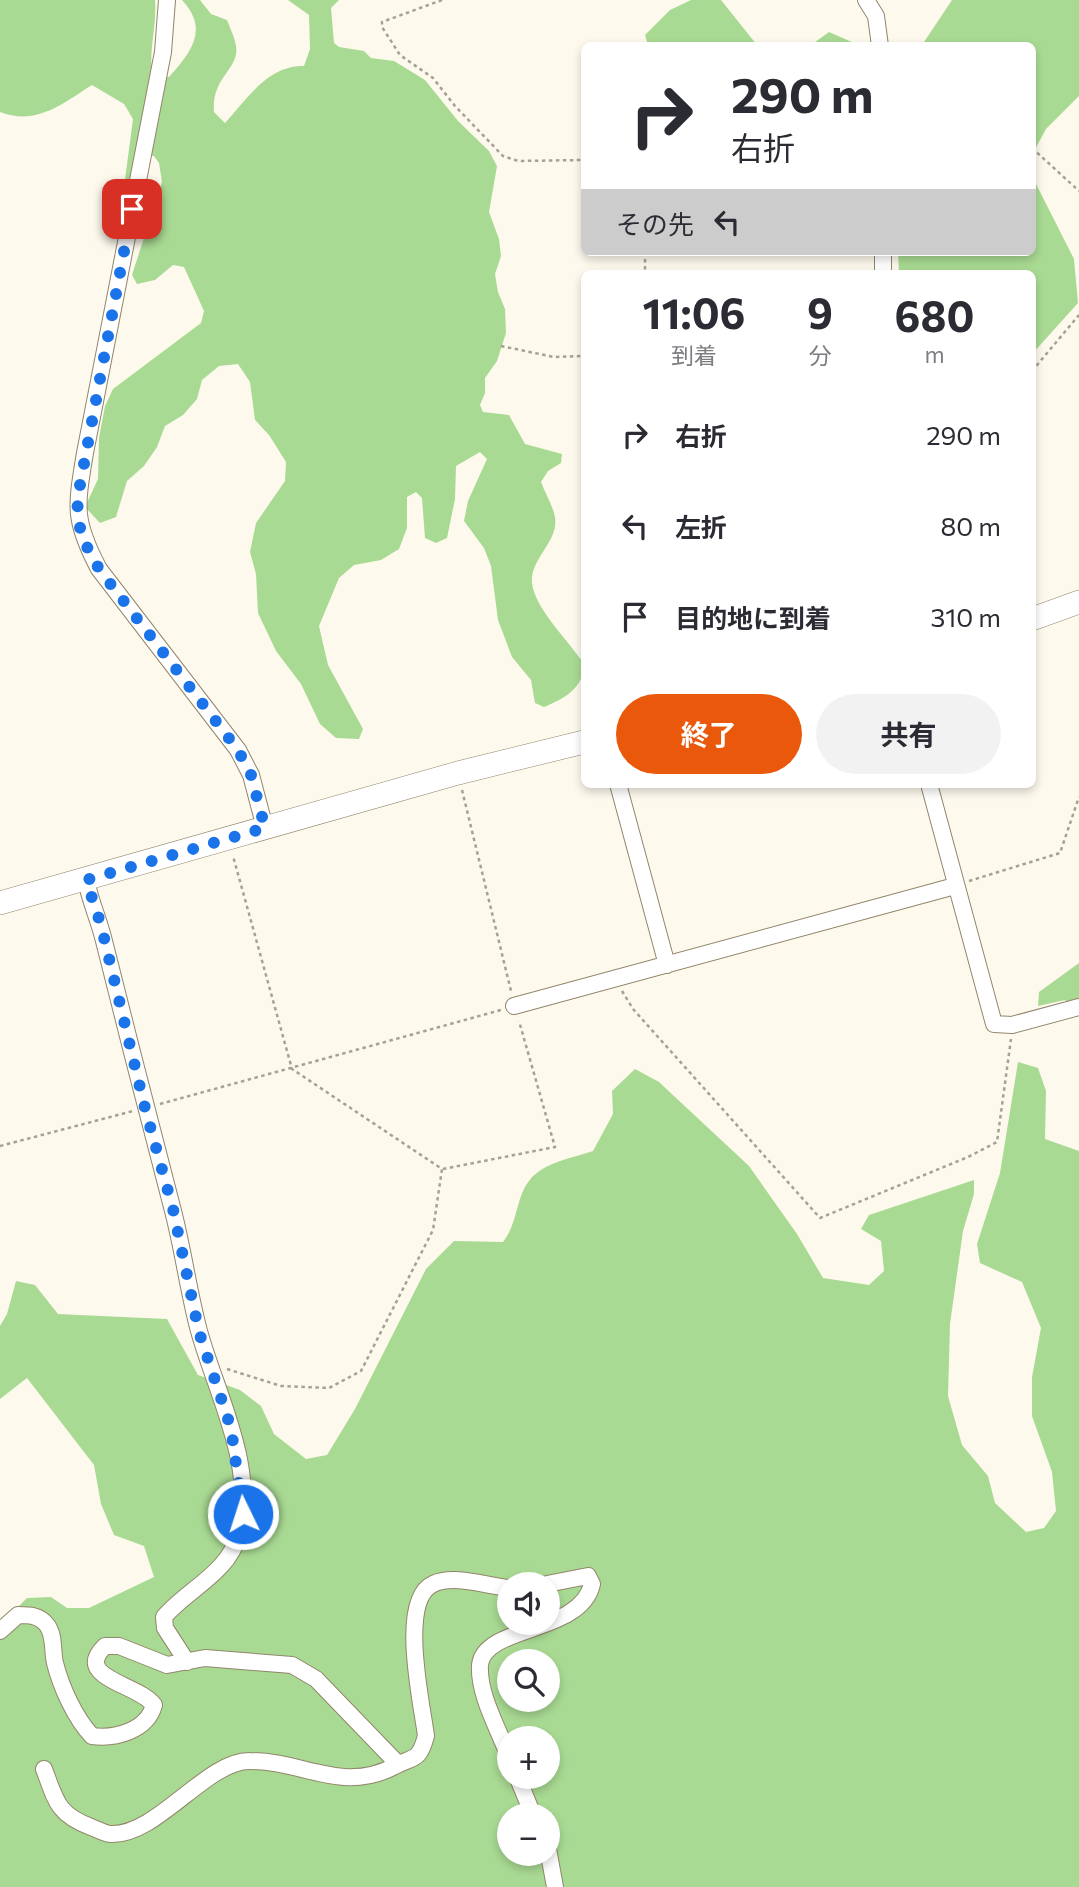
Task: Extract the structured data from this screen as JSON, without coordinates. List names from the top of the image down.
{
  "page": {
    "turn": ["290 m", "右折"],
    "then": "その先",
    "eta": [
      "11:06",
      "到着",
      "9",
      "分",
      "680",
      "m"
    ],
    "list": [
      {
        "name": "右折",
        "value": "290 m"
      },
      {
        "name": "左折",
        "value": "80 m"
      },
      {
        "name": "目的地に到着",
        "value": "310 m"
      }
    ],
    "buttons": ["終了", "共有"],
    "map_buttons": ["+", "−"]
  }
}
